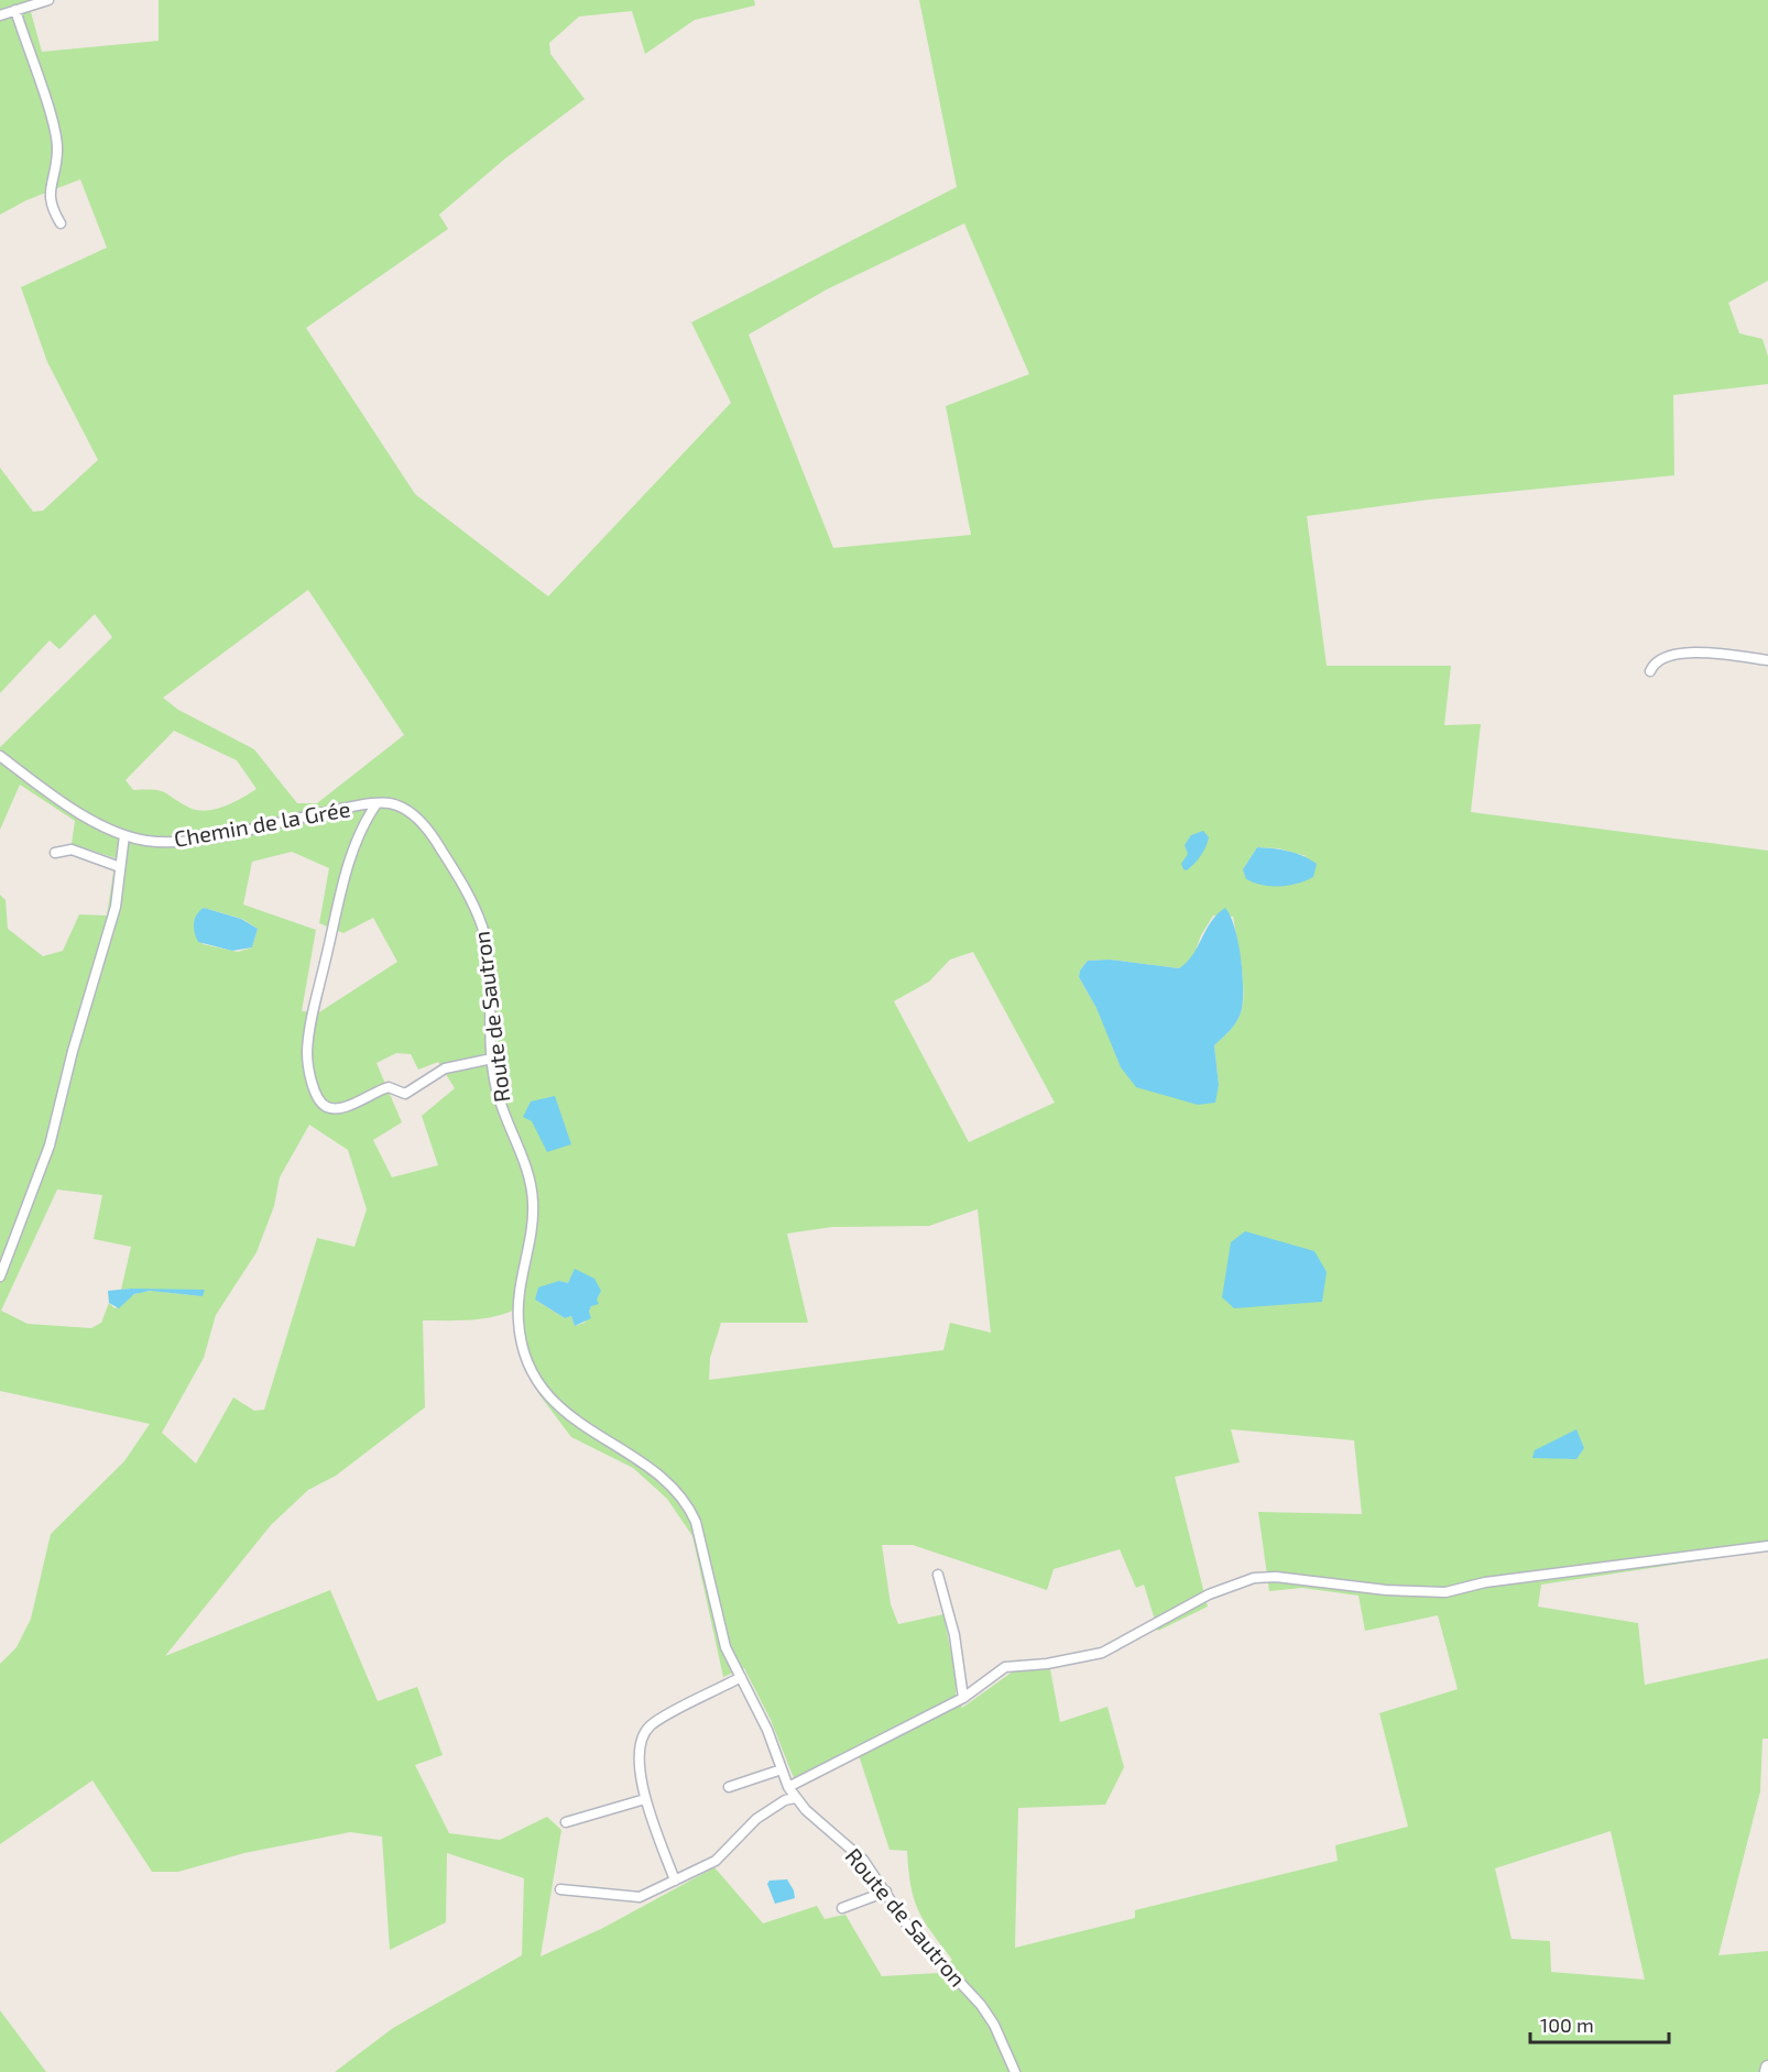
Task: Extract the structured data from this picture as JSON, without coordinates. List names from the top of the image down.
{
  "streets": {
    "street": ["Chemin de la Grée", "Route de Sautron"]
  },
  "crossings": [
    ["Chemin de la Grée", "Route de Sautron"]
  ],
  "scale_bar": "100 m"
}
